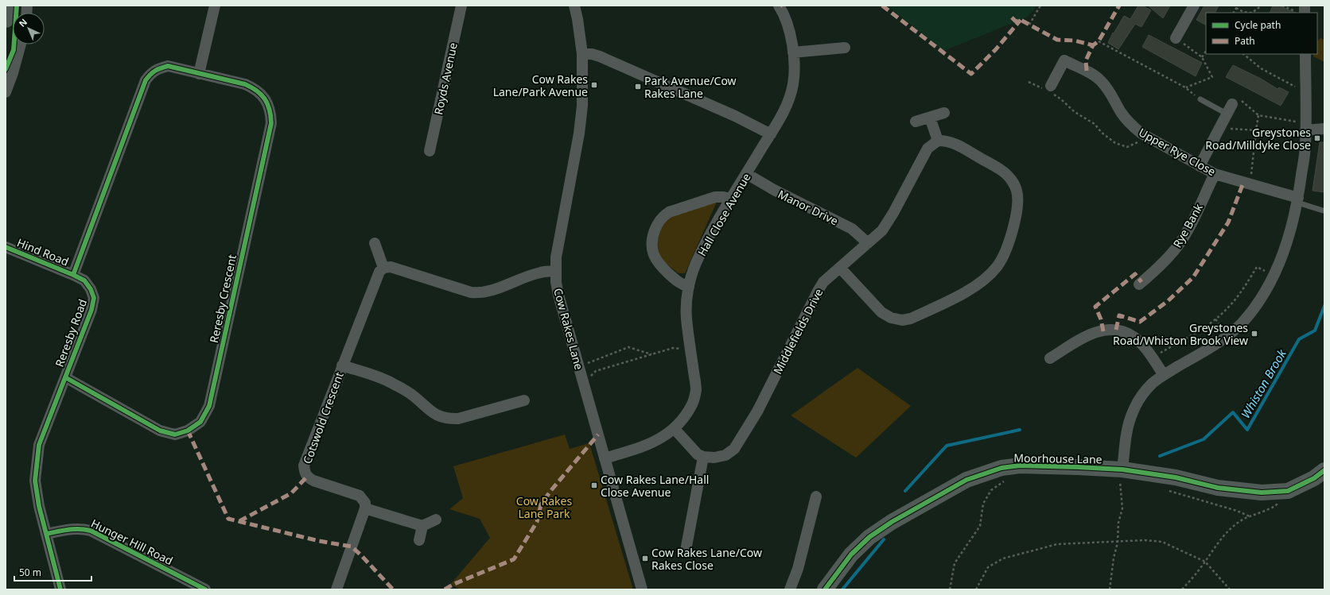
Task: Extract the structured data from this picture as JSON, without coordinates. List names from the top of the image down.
{
  "streets": {
    "street": [
      "Royds Avenue",
      "Upper Rye Close",
      "Manor Drive",
      "Hall Close Avenue",
      "Rye Bank",
      "Hind Road",
      "Reresby Crescent",
      "Cow Rakes Lane",
      "Middlefields Drive",
      "Reresby Road",
      "Cotswold Crescent",
      "Moorhouse Lane",
      "Hunger Hill Road"
    ]
  },
  "crossings": [
    ["Upper Rye Close", "Rye Bank"],
    ["Manor Drive", "Hall Close Avenue"],
    ["Manor Drive", "Middlefields Drive"],
    ["Hall Close Avenue", "Cow Rakes Lane"],
    ["Hind Road", "Reresby Road"],
    ["Reresby Crescent", "Reresby Road"],
    ["Reresby Road", "Hunger Hill Road"]
  ],
  "water": ["Whiston Brook"],
  "parks": ["Cow Rakes Lane Park"],
  "places": {
    "transit": [
      "Cow Rakes Lane/Park Avenue",
      "Park Avenue/Cow Rakes Lane",
      "Greystones Road/Milldyke Close",
      "Greystones Road/Whiston Brook View",
      "Cow Rakes Lane/Hall Close Avenue",
      "Cow Rakes Lane/Cow Rakes Close"
    ]
  },
  "legend": ["Cycle path", "Path"],
  "scale_bar": "50 m",
  "north": "top left"
}
